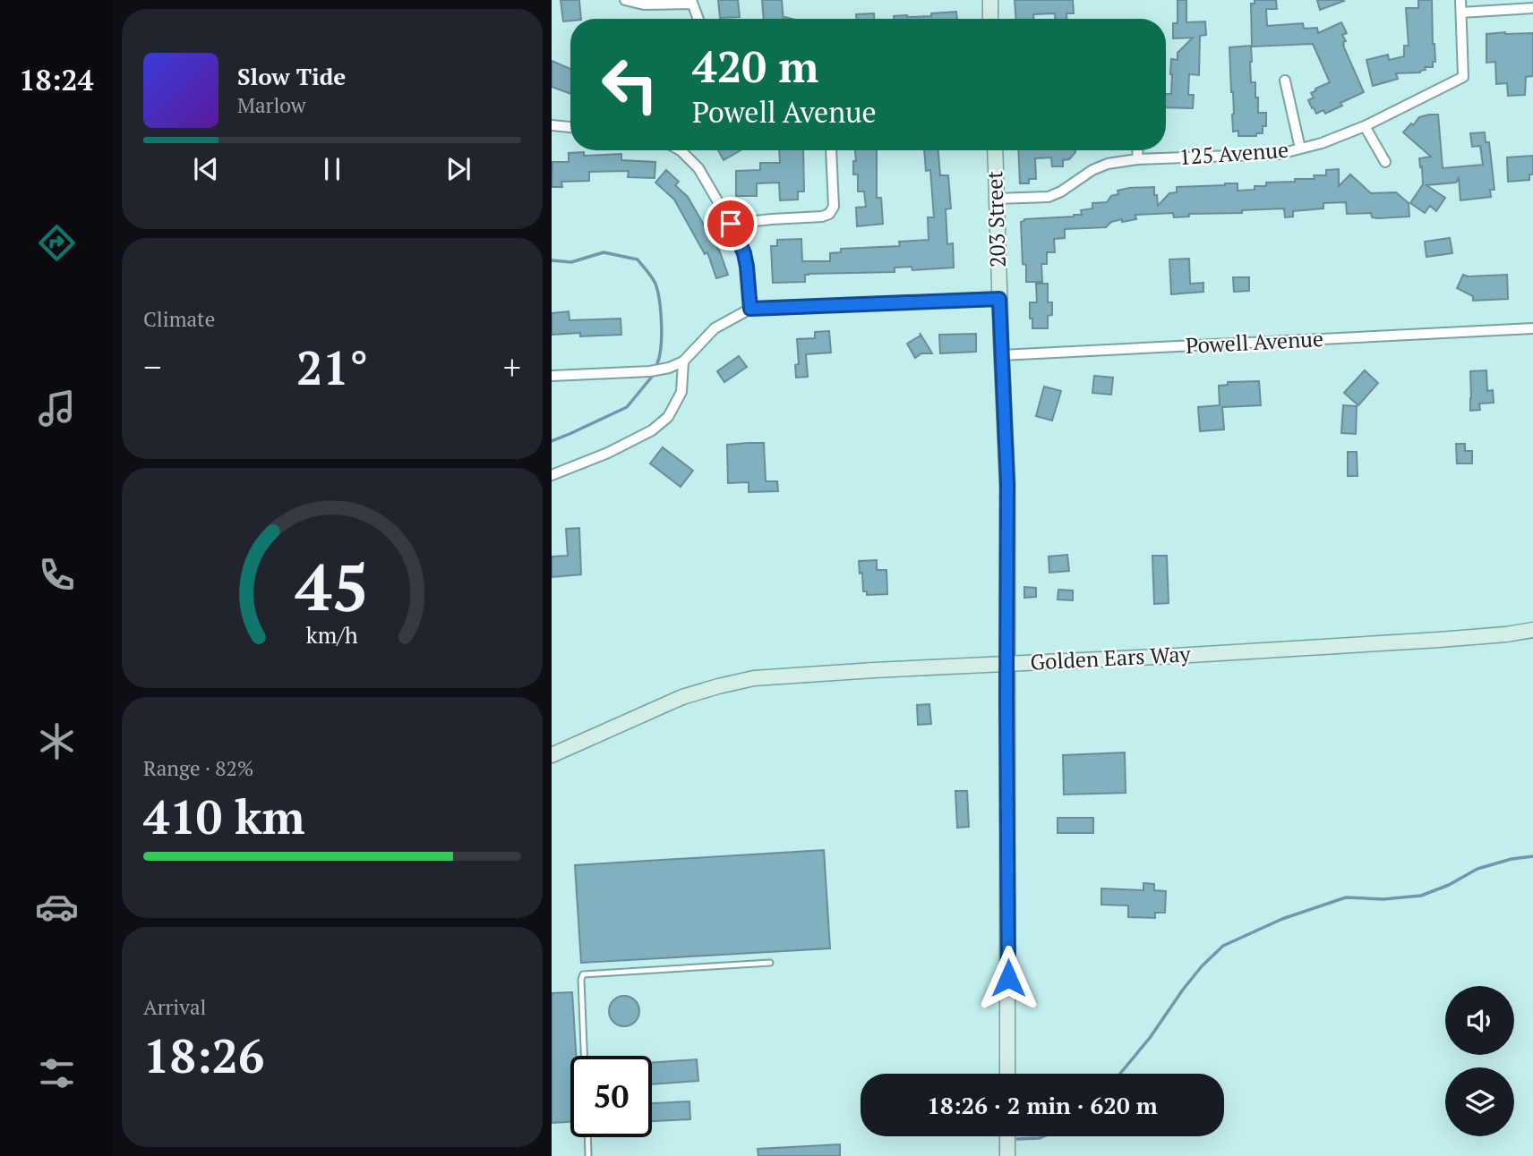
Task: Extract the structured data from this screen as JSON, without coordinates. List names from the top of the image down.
{
  "streets": {
    "main road": ["203 Street", "Golden Ears Way"],
    "street": ["125 Avenue", "Powell Avenue"]
  },
  "crossings": [
    ["125 Avenue", "203 Street"],
    ["203 Street", "Powell Avenue"],
    ["203 Street", "Golden Ears Way"]
  ],
  "page": {
    "tabs": "18:24",
    "turn": ["420 m", "Powell Avenue"],
    "song": ["Slow Tide", "Marlow"],
    "tile": [
      "Climate",
      ["Range · 82%", "410 km"],
      ["Arrival", "18:26"]
    ],
    "heat": ["−", "21°", "+"],
    "limit": "50",
    "trip": "18:26 · 2 min · 620 m",
    "gauge": ["45", "km/h"]
  }
}
